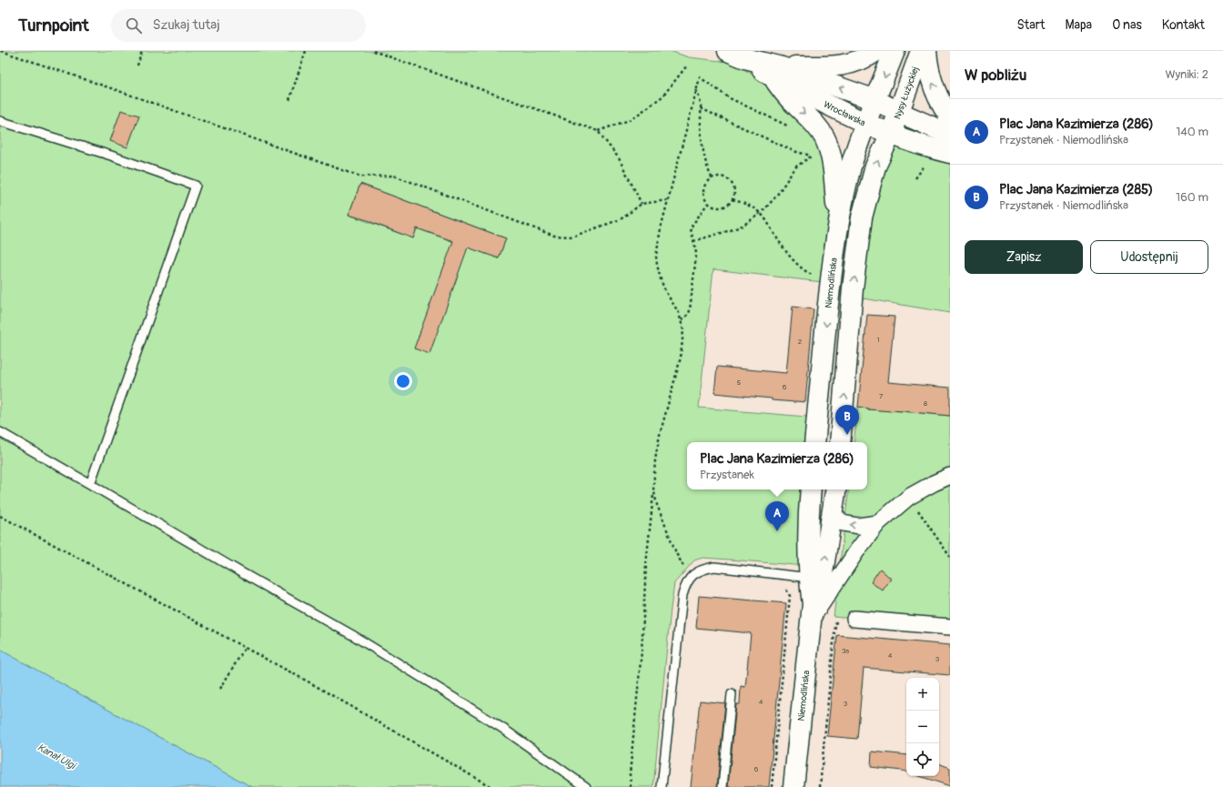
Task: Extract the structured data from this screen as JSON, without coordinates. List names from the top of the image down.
{
  "streets": {
    "main road": ["Nysy Łużyckiej", "Wrocławska", "Niemodlińska"]
  },
  "crossings": [
    ["Nysy Łużyckiej", "Wrocławska"],
    ["Wrocławska", "Niemodlińska"]
  ],
  "water": ["Kanał Ulgi"],
  "house_numbers": [
    "1",
    "2",
    "5",
    "6",
    "7",
    "8",
    "3a",
    "4",
    "3",
    "4",
    "3",
    "6"
  ],
  "page": {
    "header": "Turnpoint",
    "search": "Szukaj tutaj",
    "nav": [
      "Start",
      "Mapa",
      "O nas",
      "Kontakt"
    ],
    "heading": ["W pobliżu", "Wyniki: 2"],
    "list": [
      {
        "mark": "A",
        "name": "Plac Jana Kazimierza (286)",
        "note": "Przystanek · Niemodlińska",
        "value": "140 m"
      },
      {
        "mark": "B",
        "name": "Plac Jana Kazimierza (285)",
        "note": "Przystanek · Niemodlińska",
        "value": "160 m"
      }
    ],
    "buttons": ["Zapisz", "Udostępnij"],
    "pins": ["B", "A"],
    "popup": ["Plac Jana Kazimierza (286)", "Przystanek"],
    "map_buttons": ["+", "−"]
  }
}
